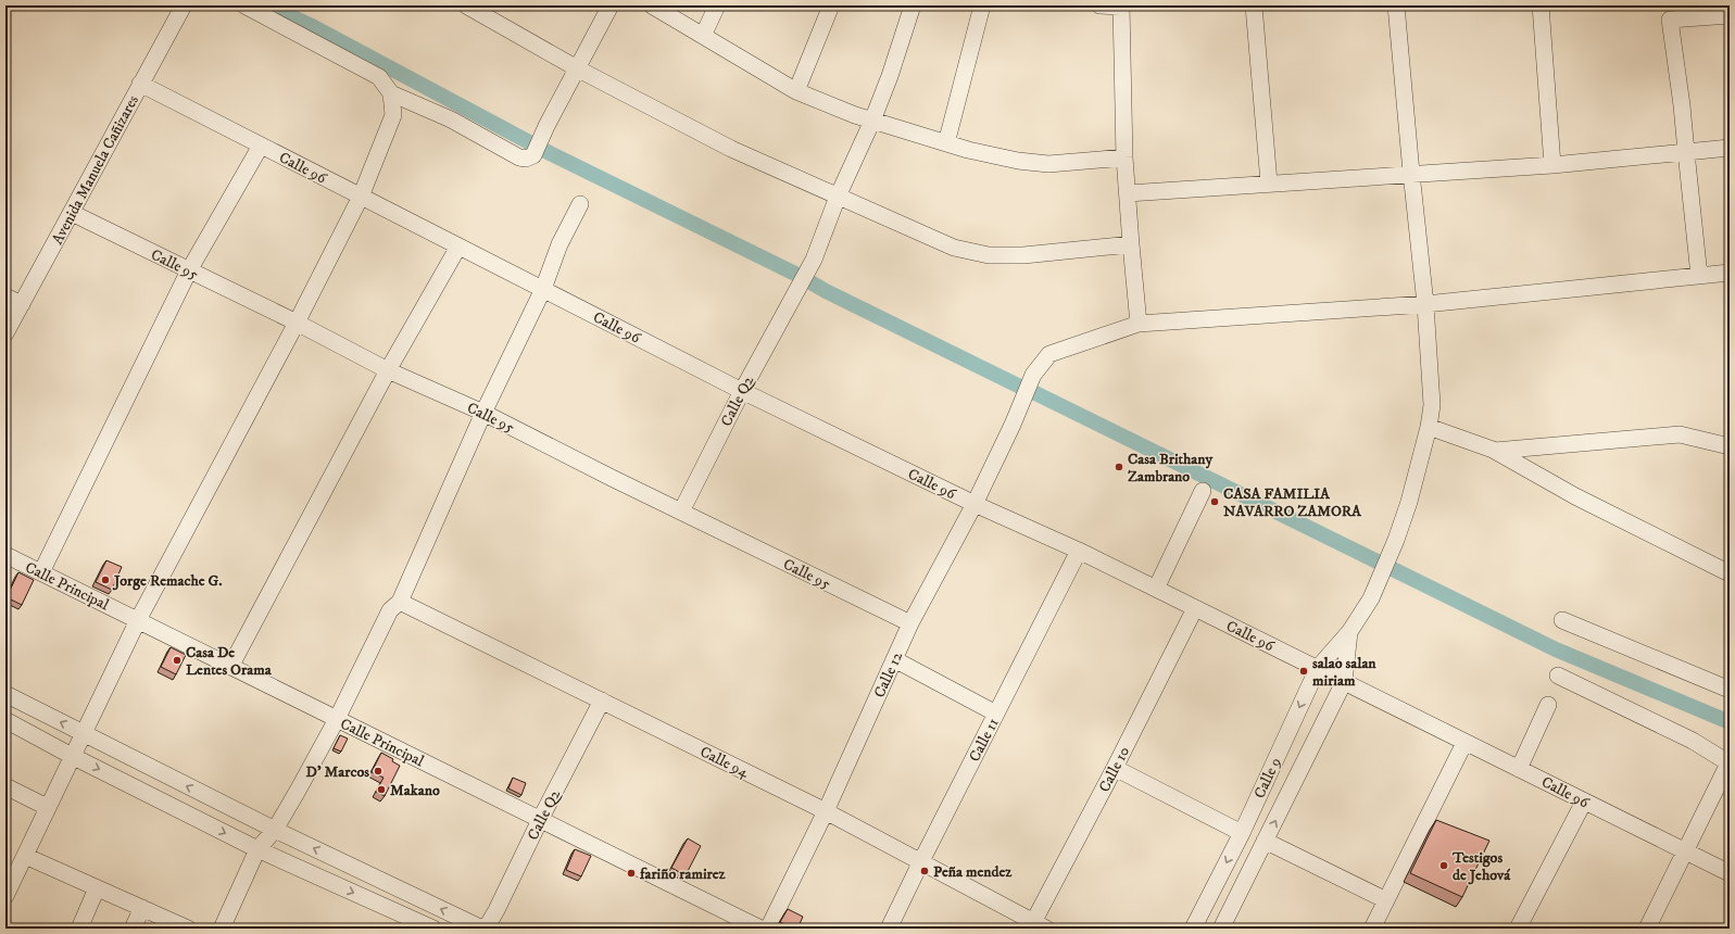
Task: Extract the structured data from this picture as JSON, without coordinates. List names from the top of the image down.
{
  "streets": {
    "street": [
      "Calle 96",
      "Avenida Manuela Cañizares",
      "Calle 95",
      "Calle Q2",
      "Calle Principal",
      "Calle 12",
      "Calle 11",
      "Calle 94",
      "Calle 10",
      "Calle 9"
    ]
  },
  "crossings": [
    ["Calle 96", "Avenida Manuela Cañizares"],
    ["Calle 96", "Calle Q2"],
    ["Calle 96", "Calle 12"],
    ["Calle 96", "Calle 11"],
    ["Calle 96", "Calle 10"],
    ["Calle 96", "Calle 9"],
    ["Avenida Manuela Cañizares", "Calle 95"],
    ["Calle 95", "Calle Q2"],
    ["Calle 95", "Calle 12"],
    ["Calle Q2", "Calle Principal"],
    ["Calle Q2", "Calle 94"],
    ["Calle 12", "Calle 94"],
    ["Calle 12", "Calle 9"],
    ["Calle 11", "Calle 94"],
    ["Calle 94", "Calle 10"]
  ],
  "places": [
    "Casa Brithany Zambrano",
    "CASA FAMILIA NAVARRO ZAMORA",
    "Jorge Remache G.",
    "Casa De Lentes Orama",
    "salao salan miriam",
    "D' Marcos",
    "Makano",
    "Testigos de Jehová",
    "Peña mendez",
    "fariño ramirez"
  ]
}
